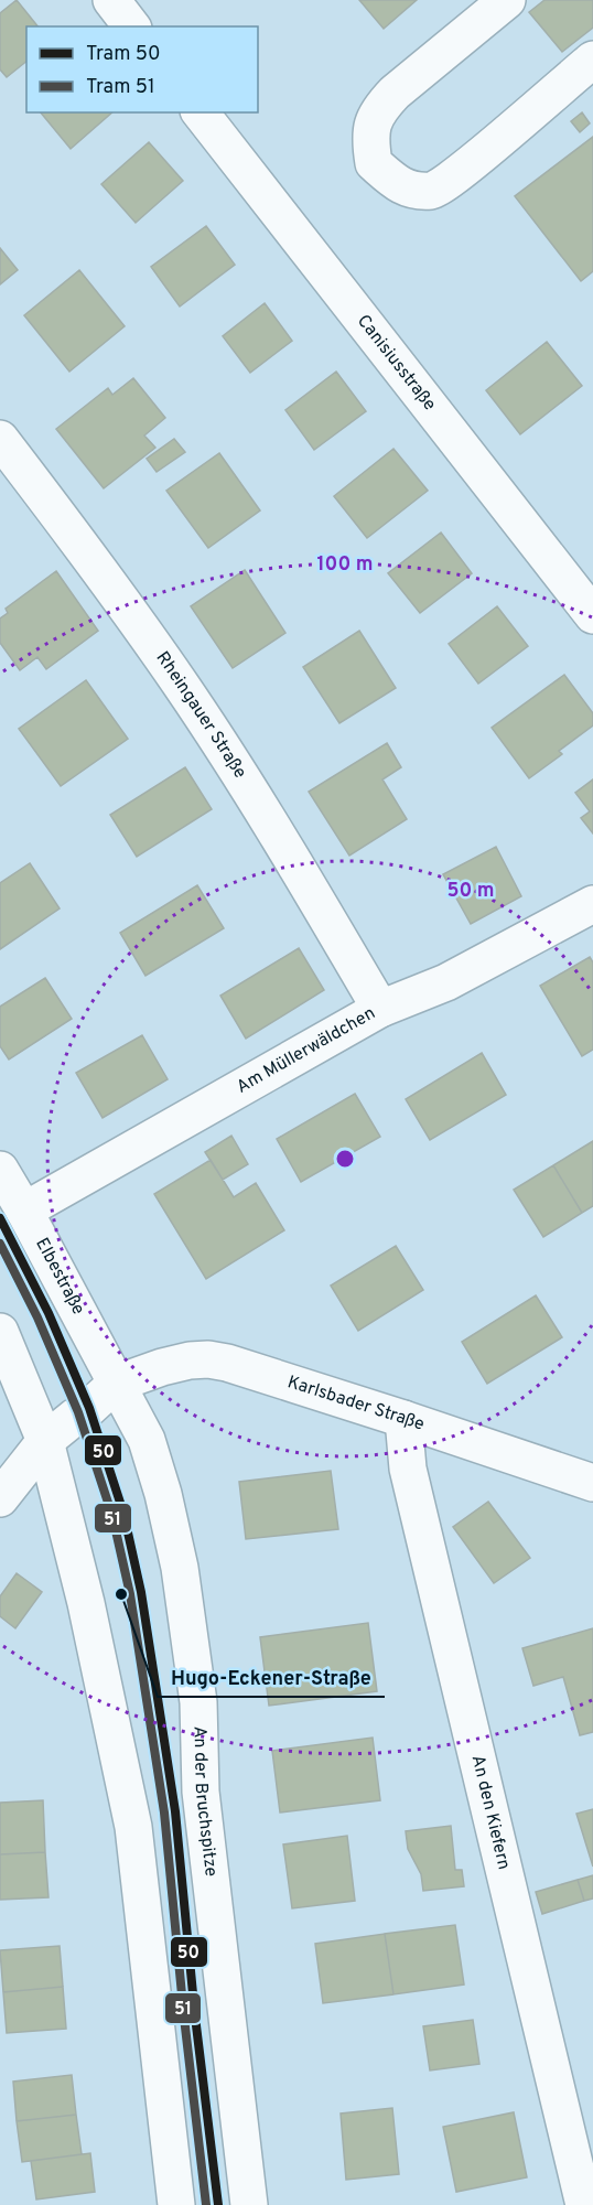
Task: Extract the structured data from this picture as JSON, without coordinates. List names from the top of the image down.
{
  "streets": {
    "street": [
      "Canisiusstraße",
      "Rheingauer Straße",
      "Am Müllerwäldchen",
      "Elbestraße",
      "Karlsbader Straße",
      "An der Bruchspitze",
      "An den Kiefern"
    ]
  },
  "crossings": [
    ["Rheingauer Straße", "Am Müllerwäldchen"],
    ["Am Müllerwäldchen", "Elbestraße"],
    ["Elbestraße", "Karlsbader Straße"],
    ["Elbestraße", "An der Bruchspitze"],
    ["Karlsbader Straße", "An der Bruchspitze"],
    ["Karlsbader Straße", "An den Kiefern"]
  ],
  "places": ["Hugo-Eckener-Straße"],
  "lines": ["tram line 50", "tram line 51"],
  "legend": ["Tram 50", "Tram 51"],
  "rings": ["100 m", "50 m"]
}
